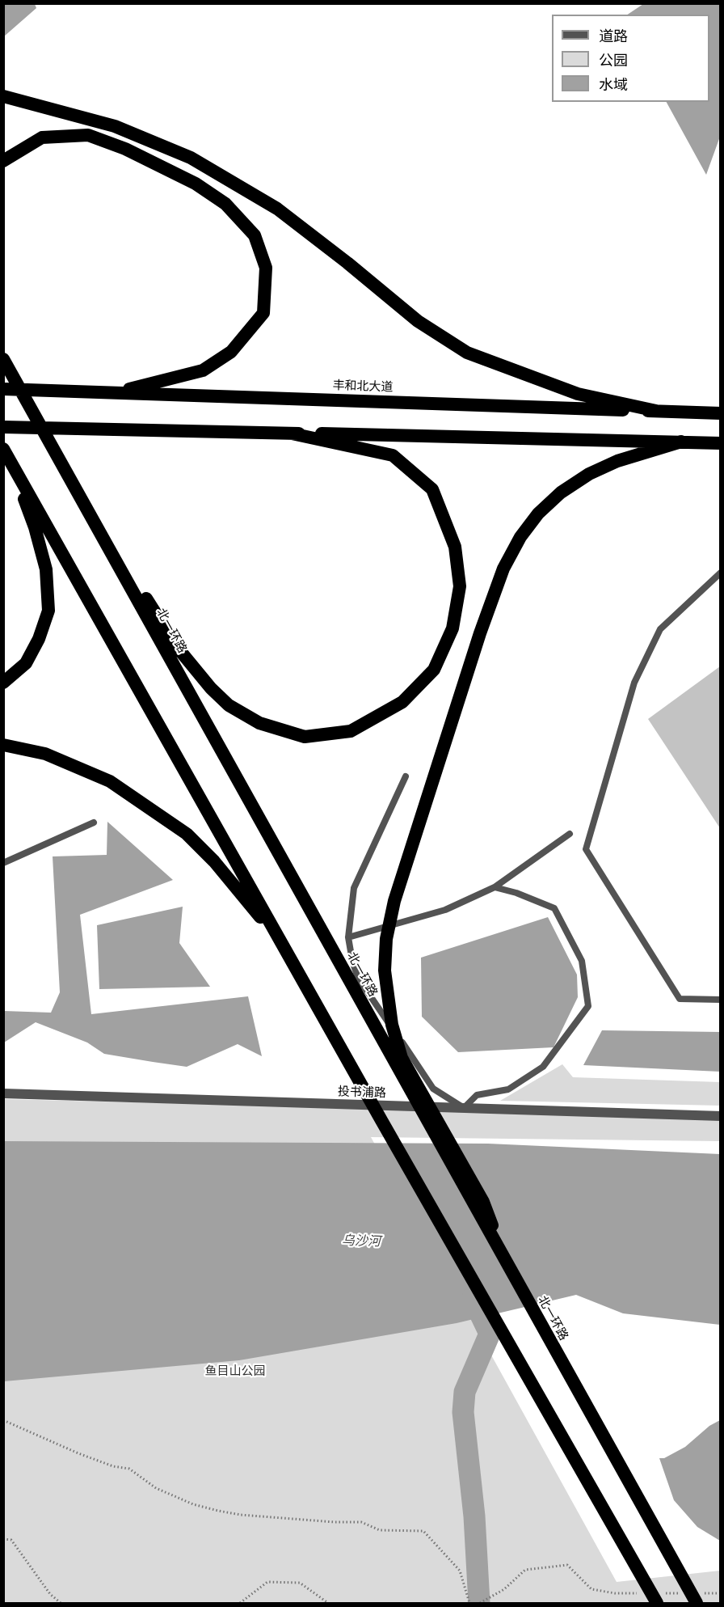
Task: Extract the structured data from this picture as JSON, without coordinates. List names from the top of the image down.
{
  "streets": {
    "highway": ["丰和北大道", "北一环路"],
    "street": ["投书浦路"]
  },
  "water": ["乌沙河"],
  "parks": ["鱼目山公园"],
  "legend": ["道路", "公园", "水域"]
}
